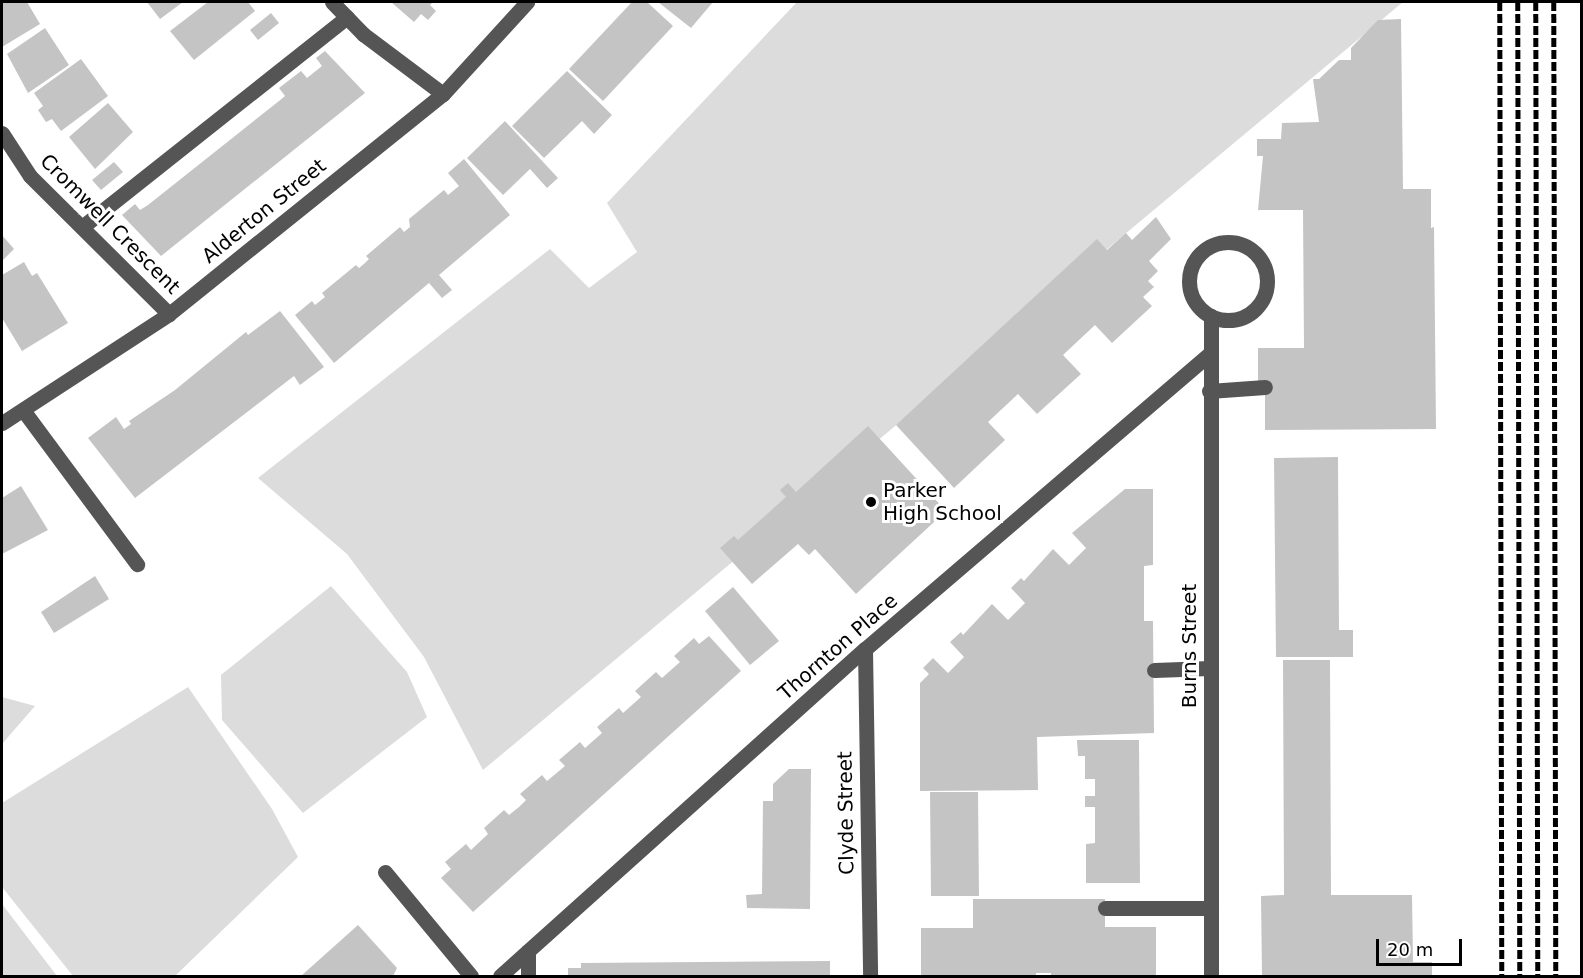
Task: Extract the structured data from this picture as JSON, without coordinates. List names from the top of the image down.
{
  "streets": {
    "street": [
      "Alderton Street",
      "Cromwell Crescent",
      "Burns Street",
      "Thornton Place",
      "Clyde Street"
    ]
  },
  "crossings": [
    ["Alderton Street", "Cromwell Crescent"],
    ["Burns Street", "Thornton Place"],
    ["Thornton Place", "Clyde Street"]
  ],
  "places": ["Parker High School"],
  "scale_bar": "20 m"
}
